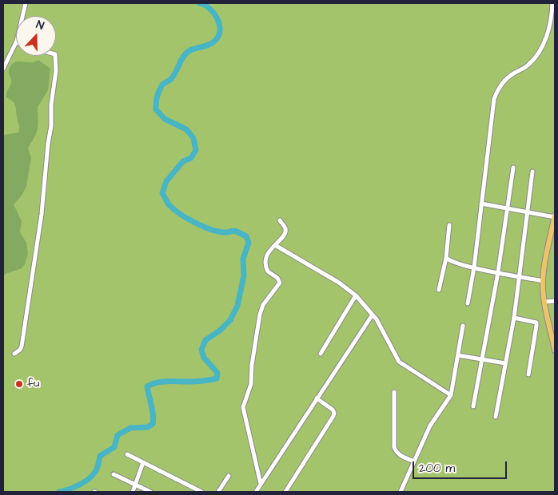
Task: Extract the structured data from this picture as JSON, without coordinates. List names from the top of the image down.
{
  "places": ["fu"],
  "scale_bar": "200 m",
  "north": "top"
}
